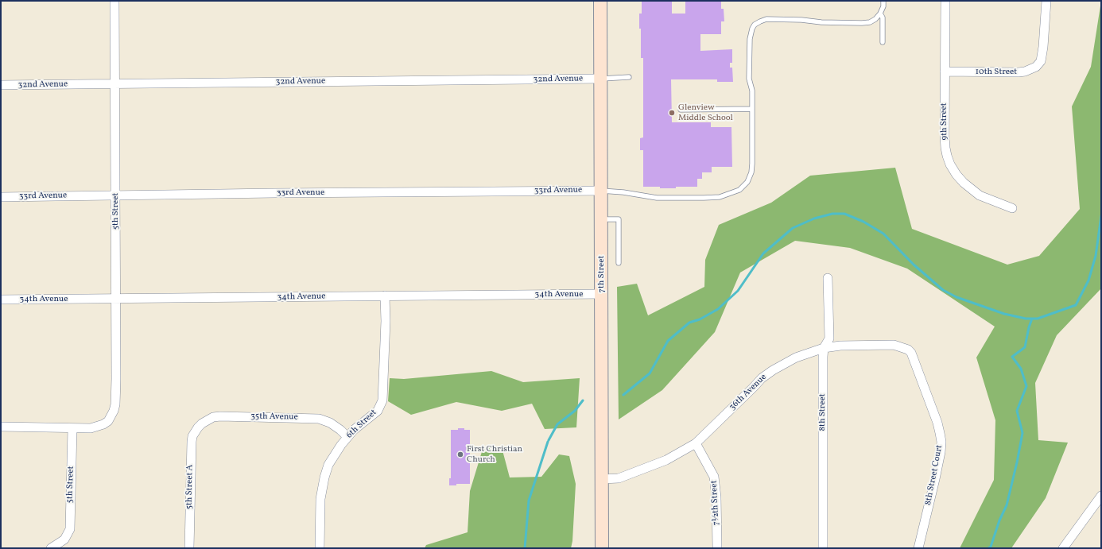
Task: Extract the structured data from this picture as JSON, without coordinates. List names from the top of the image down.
{
  "streets": {
    "main road": ["7th Street"],
    "street": [
      "10th Street",
      "32nd Avenue",
      "9th Street",
      "33rd Avenue",
      "5th Street",
      "34th Avenue",
      "36th Avenue",
      "8th Street",
      "35th Avenue",
      "6th Street",
      "8th Street Court",
      "5th Street A",
      "7½th Street"
    ]
  },
  "crossings": [
    ["10th Street", "9th Street"],
    ["32nd Avenue", "5th Street"],
    ["32nd Avenue", "7th Street"],
    ["33rd Avenue", "5th Street"],
    ["33rd Avenue", "7th Street"],
    ["5th Street", "34th Avenue"],
    ["7th Street", "34th Avenue"],
    ["7th Street", "36th Avenue"],
    ["34th Avenue", "6th Street"],
    ["36th Avenue", "8th Street"],
    ["36th Avenue", "8th Street Court"],
    ["36th Avenue", "7½th Street"],
    ["35th Avenue", "6th Street"],
    ["35th Avenue", "5th Street A"]
  ],
  "places": ["Glenview Middle School", "First Christian Church"]
}
